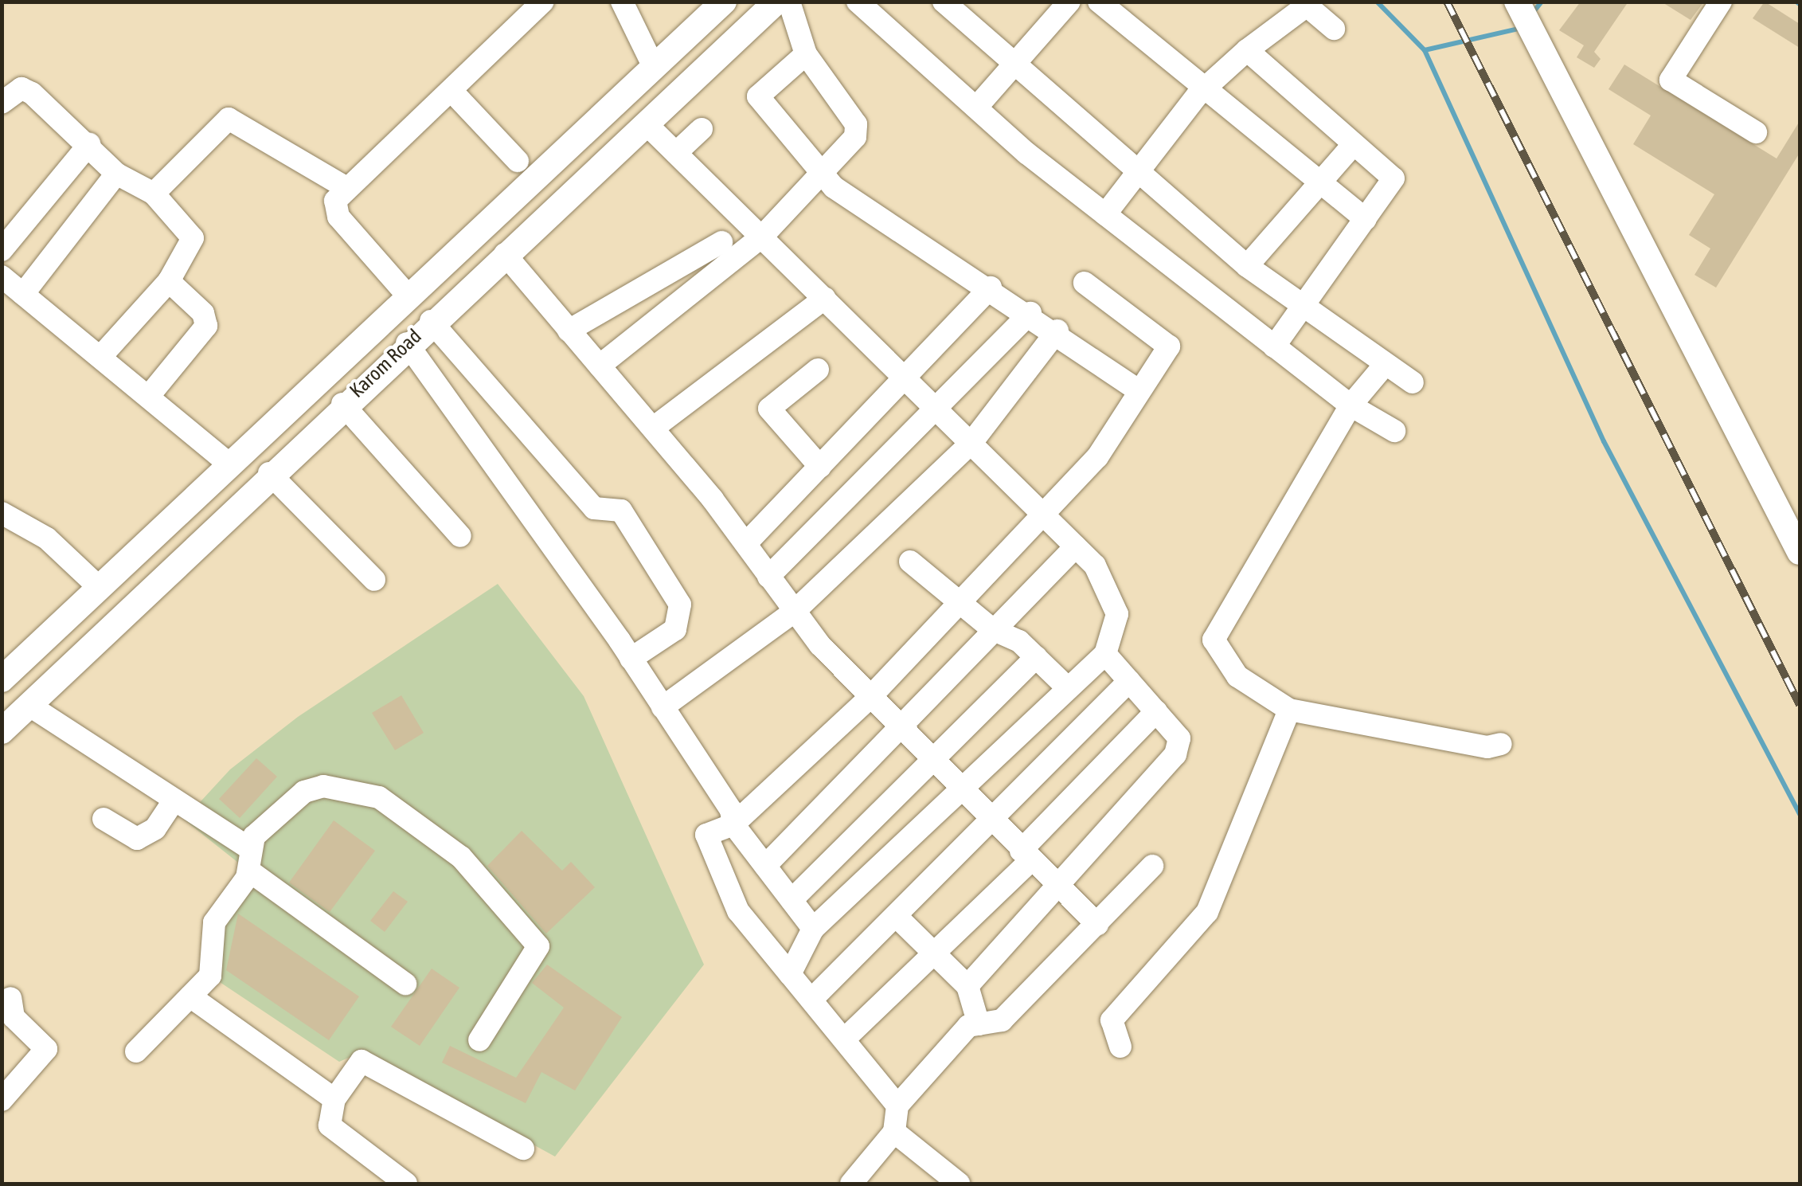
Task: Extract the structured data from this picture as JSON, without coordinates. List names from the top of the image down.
{
  "streets": {
    "main road": ["Karom Road"]
  }
}
